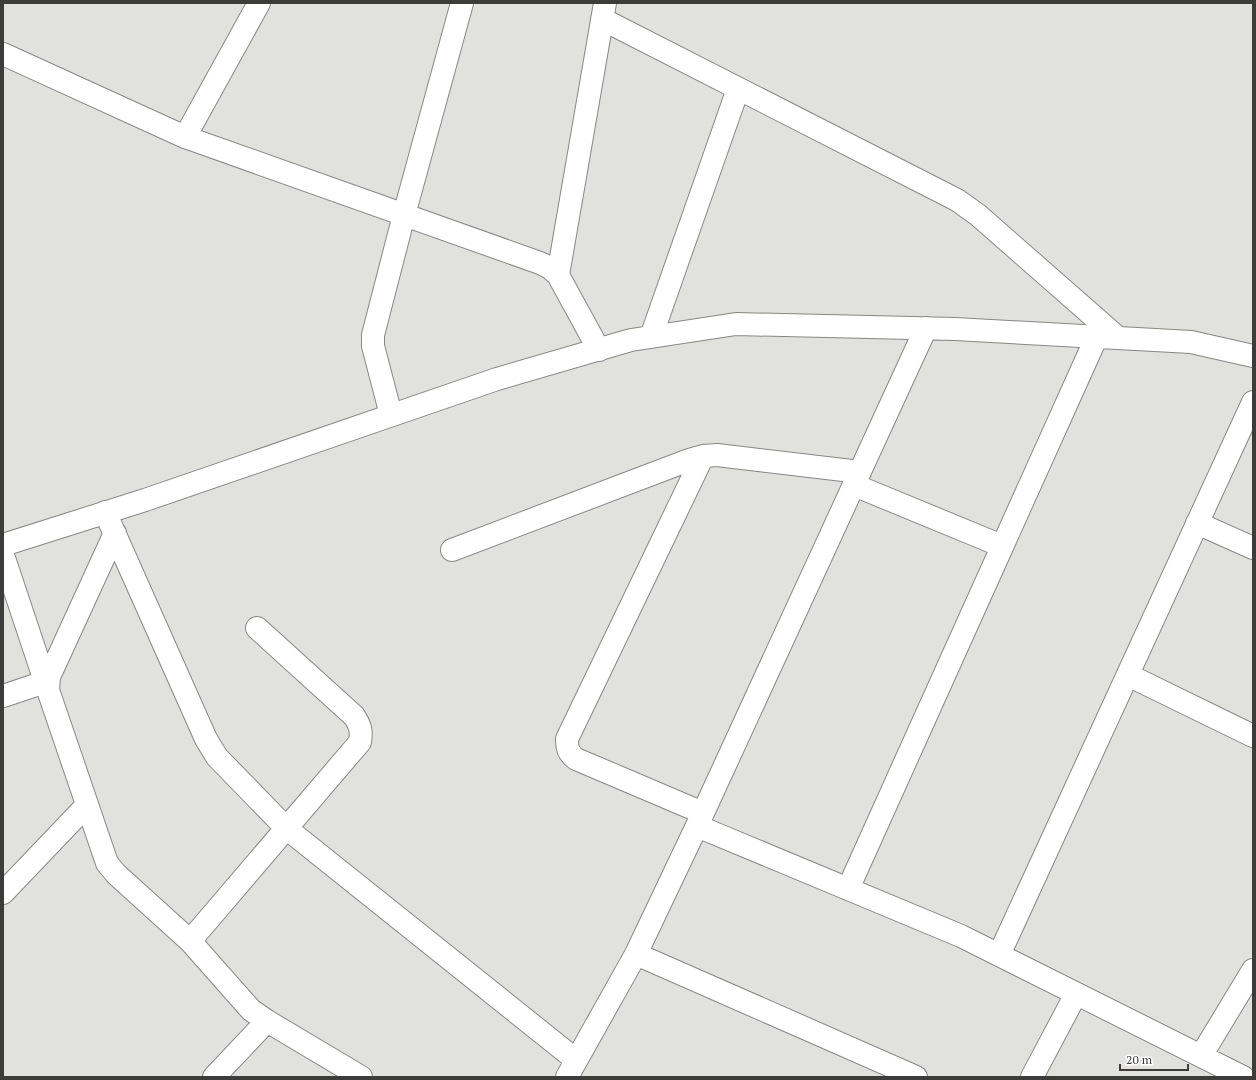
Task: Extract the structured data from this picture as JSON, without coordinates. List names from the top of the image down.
{
  "scale_bar": "20 m"
}
